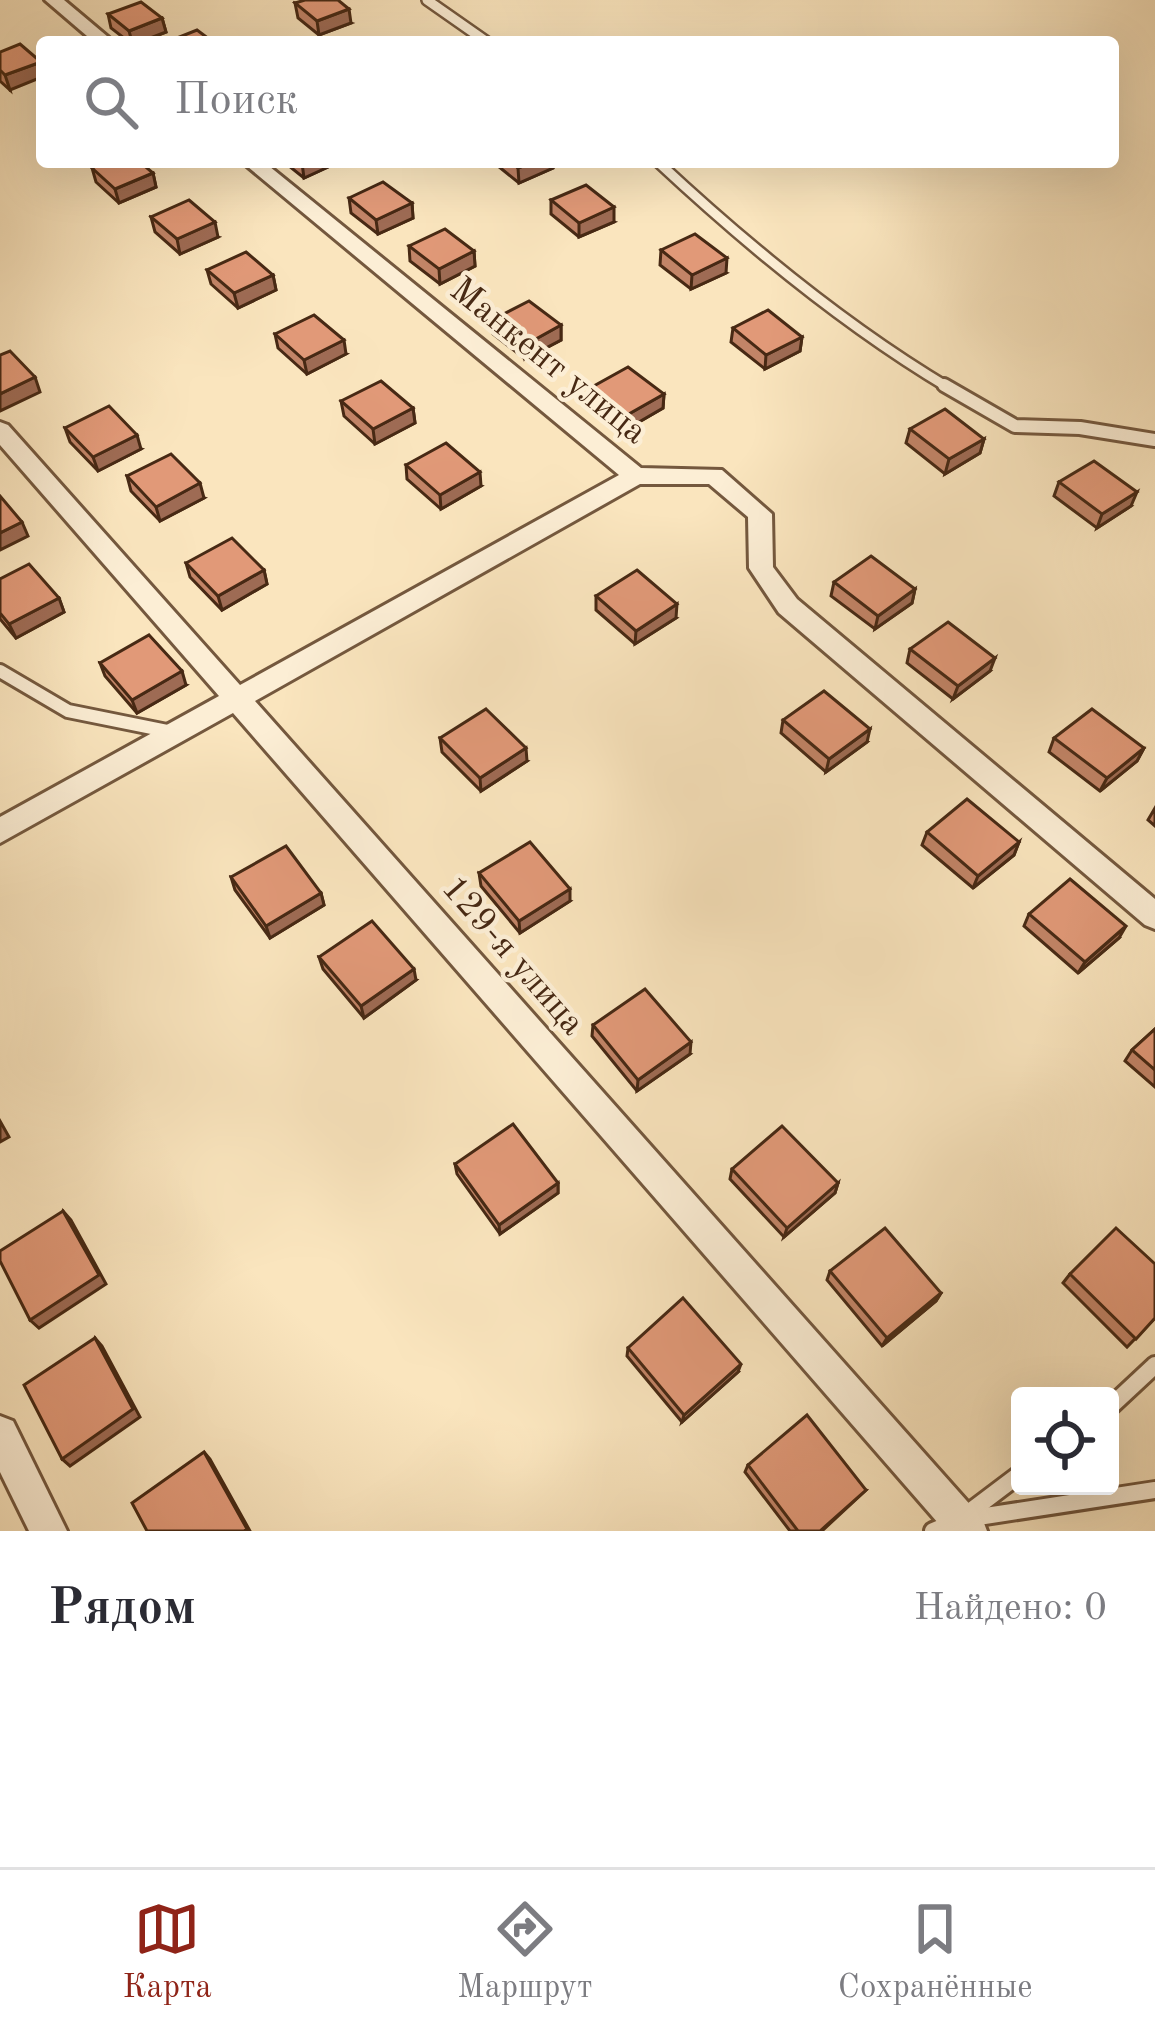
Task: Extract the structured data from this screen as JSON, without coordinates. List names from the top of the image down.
{
  "streets": {
    "street": ["Манкент улица", "129-я улица"]
  },
  "page": {
    "search": "Поиск",
    "heading": ["Рядом", "Найдено: 0"],
    "nav": ["Карта", "Маршрут", "Сохранённые"]
  }
}
